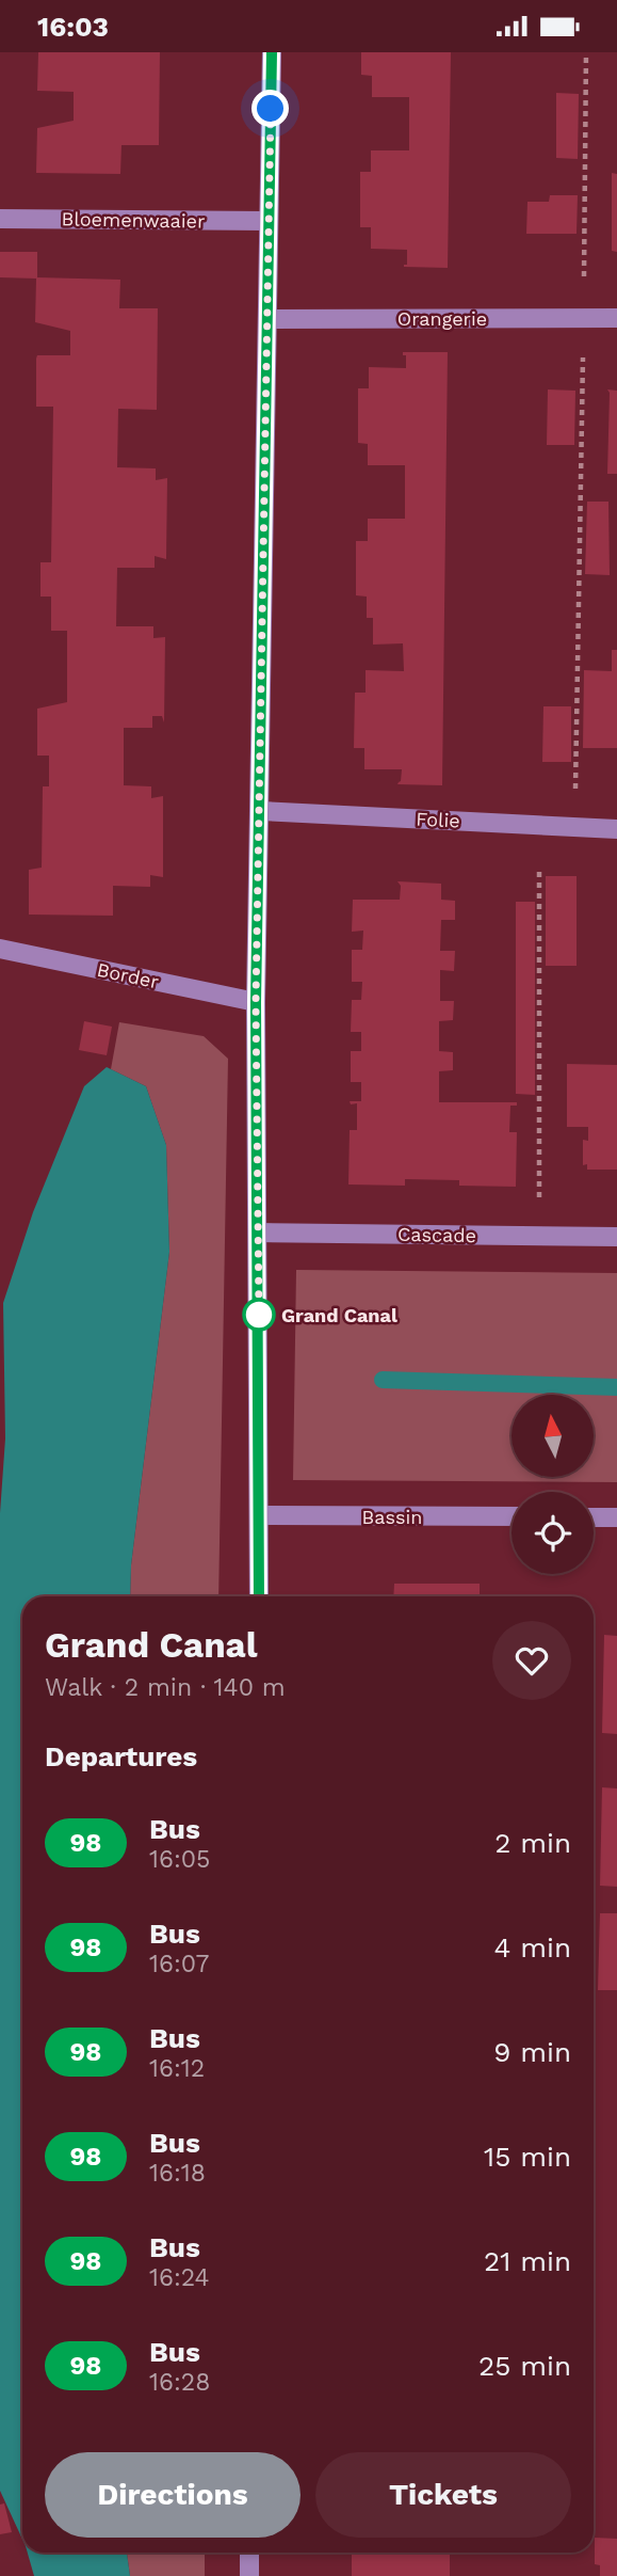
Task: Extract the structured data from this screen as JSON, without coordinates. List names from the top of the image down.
{
  "streets": {
    "street": [
      "Bloemenwaaier",
      "Orangerie",
      "Folie",
      "Border",
      "Cascade",
      "Bassin"
    ]
  },
  "places": ["Grand Canal"],
  "lines": ["bus line 98"],
  "north": "top",
  "page": {
    "status": "16:03",
    "heading": [
      ["Grand Canal", "Walk · 2 min · 140 m"],
      "Departures"
    ],
    "list": [
      {
        "mark": "98",
        "name": "Bus",
        "note": "16:05",
        "value": "2 min"
      },
      {
        "mark": "98",
        "name": "Bus",
        "note": "16:07",
        "value": "4 min"
      },
      {
        "mark": "98",
        "name": "Bus",
        "note": "16:12",
        "value": "9 min"
      },
      {
        "mark": "98",
        "name": "Bus",
        "note": "16:18",
        "value": "15 min"
      },
      {
        "mark": "98",
        "name": "Bus",
        "note": "16:24",
        "value": "21 min"
      },
      {
        "mark": "98",
        "name": "Bus",
        "note": "16:28",
        "value": "25 min"
      }
    ],
    "buttons": ["Directions", "Tickets"]
  }
}
